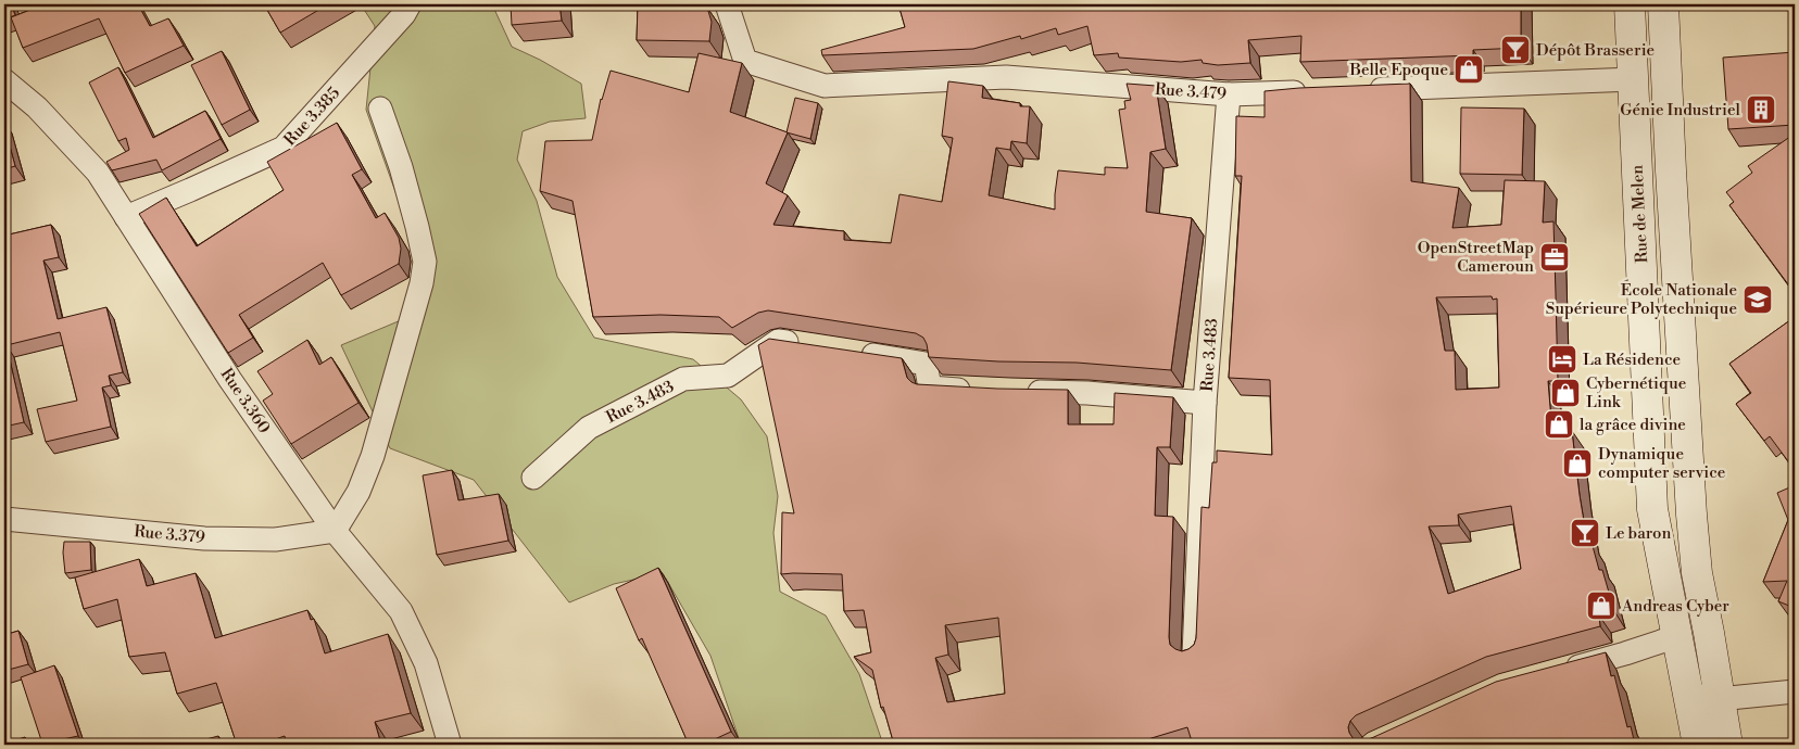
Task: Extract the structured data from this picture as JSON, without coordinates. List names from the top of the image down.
{
  "streets": {
    "main road": ["Rue de Melen"],
    "street": [
      "Rue 3.479",
      "Rue 3.385",
      "Rue 3.483",
      "Rue 3.360",
      "Rue 3.379"
    ]
  },
  "crossings": [
    ["Rue 3.479", "Rue 3.483"],
    ["Rue 3.385", "Rue 3.360"],
    ["Rue 3.360", "Rue 3.379"]
  ],
  "places": {
    "bar": ["Dépôt Brasserie", "Le baron"],
    "shop": [
      "Belle Epoque",
      "Cybernétique Link",
      "la grâce divine",
      "Dynamique computer service",
      "Andreas Cyber"
    ],
    "building": ["Génie Industriel"],
    "office": ["OpenStreetMap Cameroun"],
    "school or university": ["École Nationale Supérieure Polytechnique"],
    "hotel": ["La Résidence"]
  }
}
